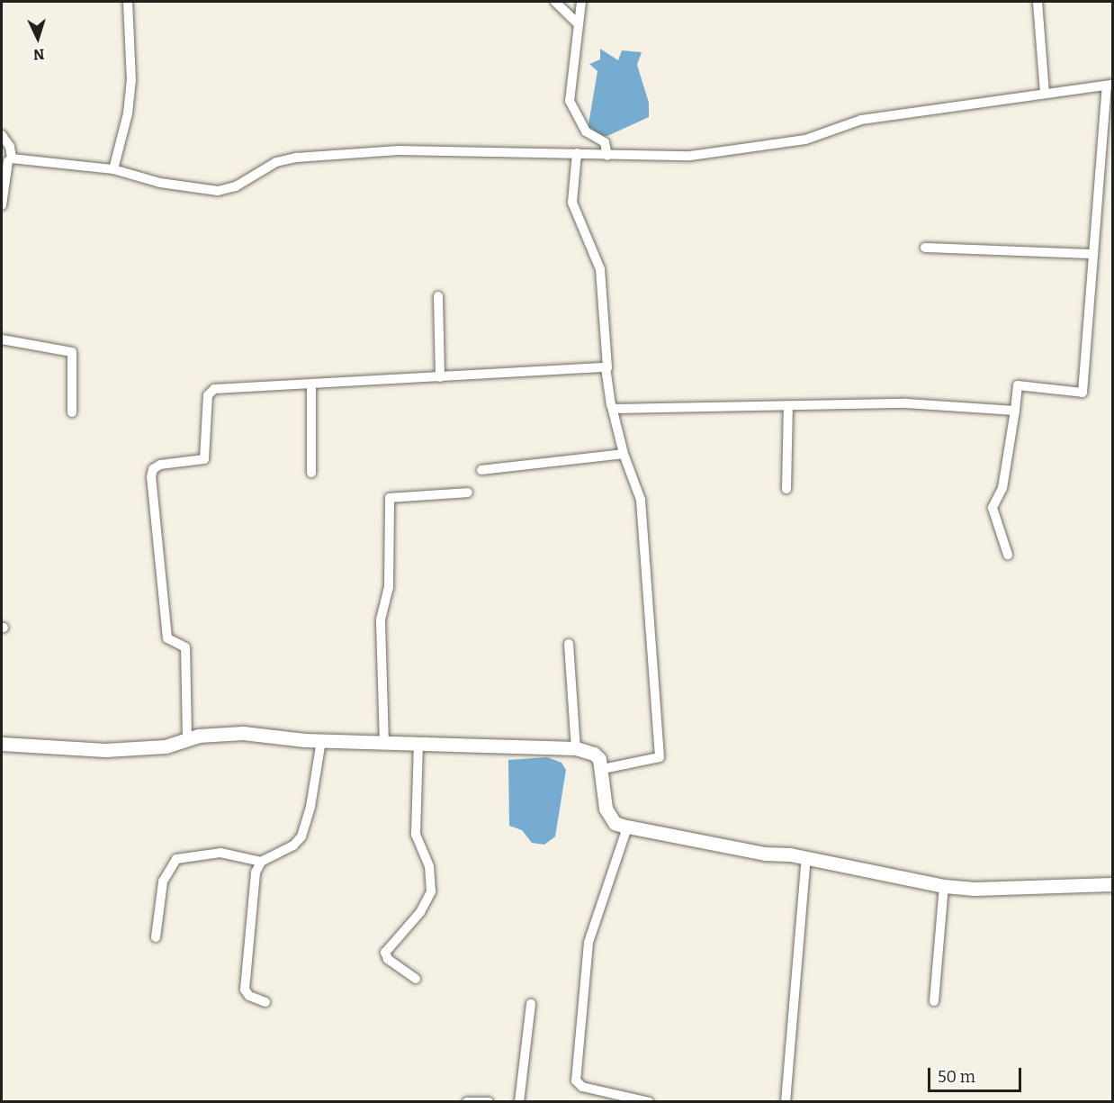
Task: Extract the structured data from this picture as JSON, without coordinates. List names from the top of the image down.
{
  "scale_bar": "50 m",
  "north": "bottom"
}
